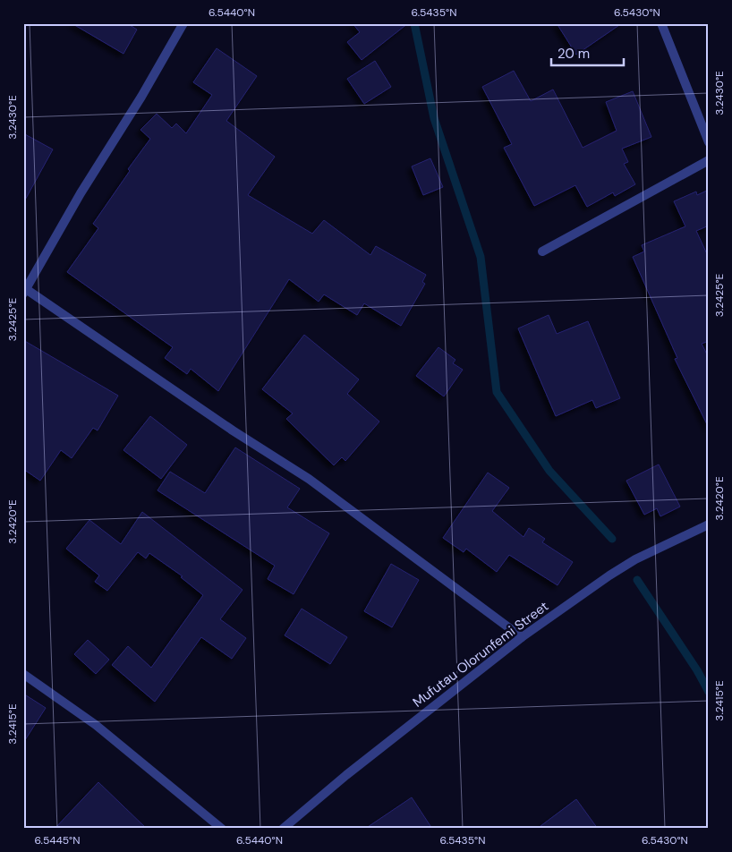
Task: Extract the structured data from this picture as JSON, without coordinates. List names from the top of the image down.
{
  "streets": {
    "street": ["Mufutau Olorunfemi Street"]
  },
  "scale_bar": "20 m",
  "coordinates": [
    "6.5440°N",
    "6.5435°N",
    "6.5430°N",
    "3.2430°E",
    "3.2425°E",
    "3.2420°E",
    "3.2415°E",
    "6.5445°N"
  ]
}
